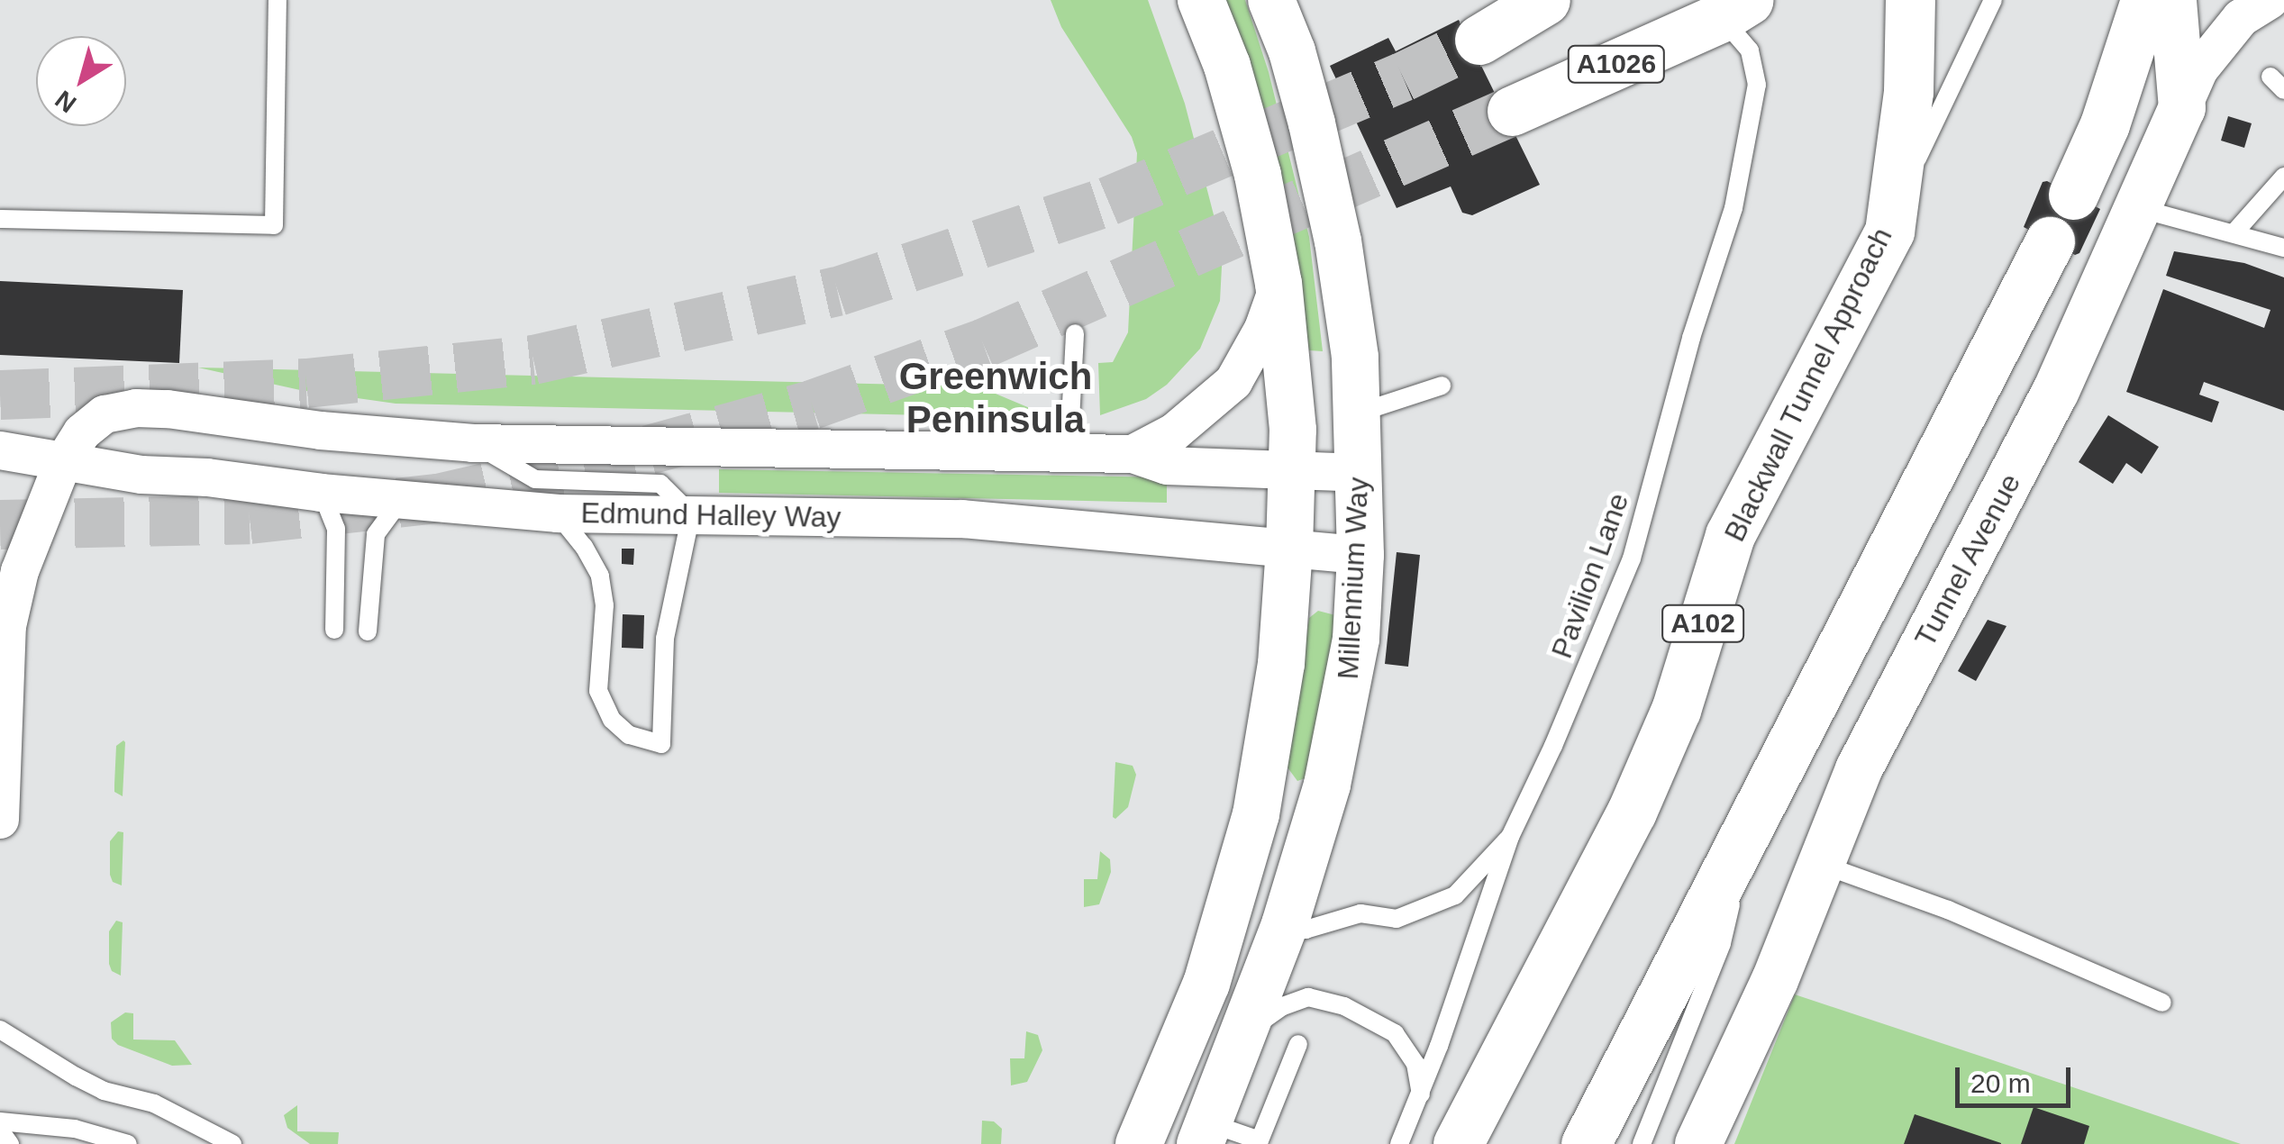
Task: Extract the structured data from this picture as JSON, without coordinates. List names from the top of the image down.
{
  "streets": {
    "highway": ["A1026", "Blackwall Tunnel Approach", "A102"],
    "street": ["Edmund Halley Way", "Tunnel Avenue", "Millennium Way"],
    "lane": ["Pavilion Lane"]
  },
  "crossings": [
    ["A1026", "Pavilion Lane"],
    ["Edmund Halley Way", "Millennium Way"]
  ],
  "districts": ["Greenwich Peninsula"],
  "scale_bar": "20 m",
  "north": "bottom left"
}
